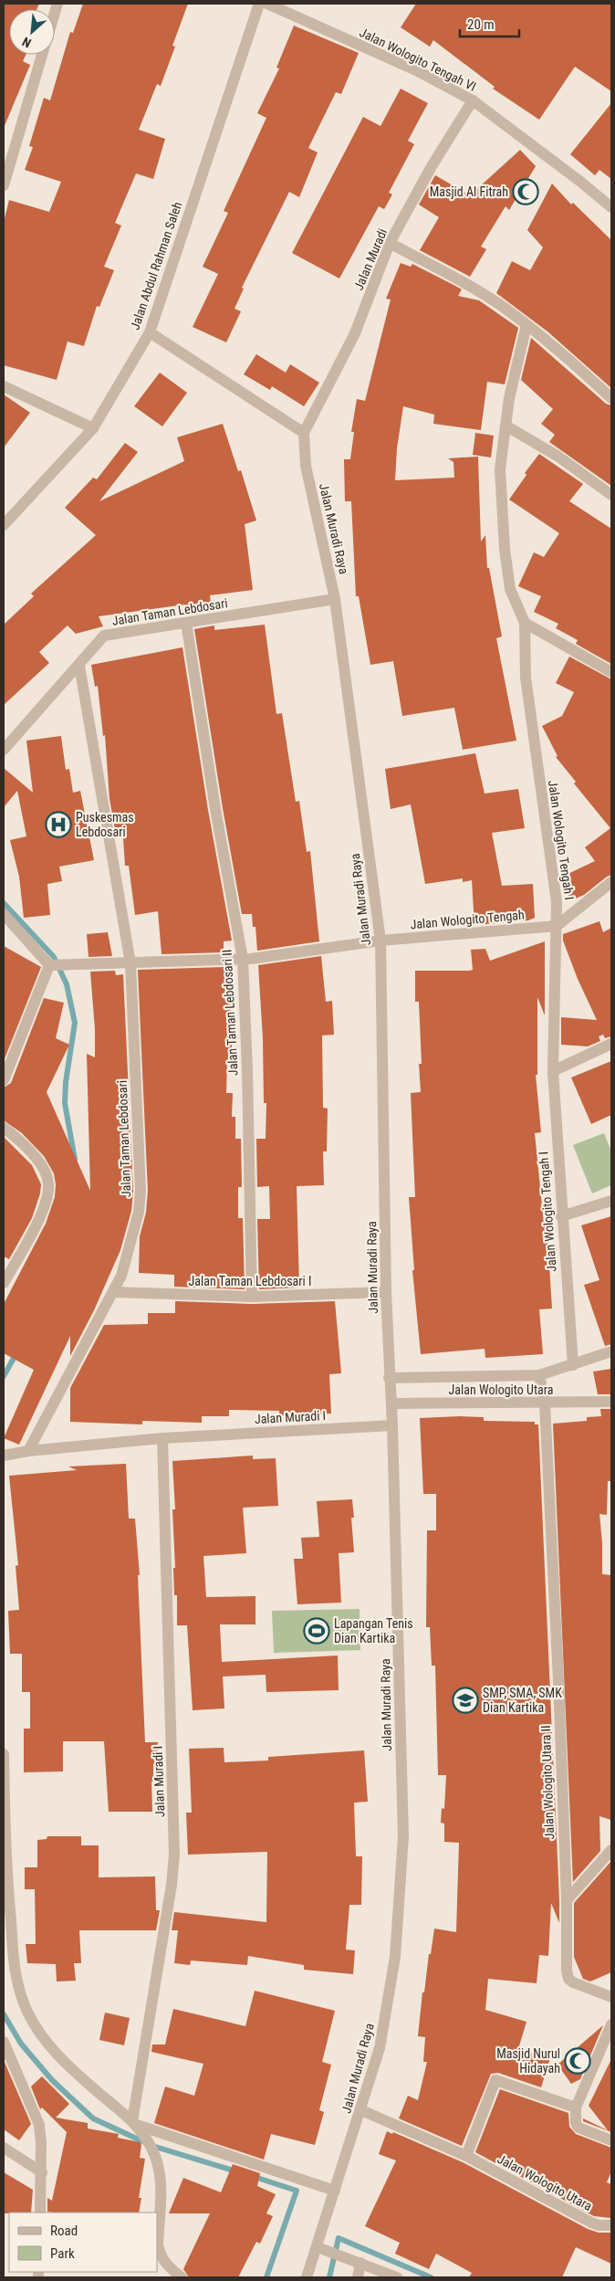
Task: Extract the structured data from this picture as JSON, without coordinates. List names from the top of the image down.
{
  "streets": {
    "street": [
      "Jalan Wologito Tengah VI",
      "Jalan Muradi",
      "Jalan Abdul Rahman Saleh",
      "Jalan Muradi Raya",
      "Jalan Taman Lebdosari",
      "Jalan Wologito Tengah I",
      "Jalan Wologito Tengah",
      "Jalan Taman Lebdosari II",
      "Jalan Taman Lebdosari I",
      "Jalan Wologito Utara",
      "Jalan Muradi I",
      "Jalan Wologito Utara II"
    ]
  },
  "crossings": [
    ["Jalan Wologito Tengah VI", "Jalan Muradi"],
    ["Jalan Muradi", "Jalan Muradi Raya"],
    ["Jalan Muradi Raya", "Jalan Taman Lebdosari"],
    ["Jalan Muradi Raya", "Jalan Wologito Tengah"],
    ["Jalan Muradi Raya", "Jalan Taman Lebdosari I"],
    ["Jalan Muradi Raya", "Jalan Wologito Utara"],
    ["Jalan Muradi Raya", "Jalan Muradi I"],
    ["Jalan Taman Lebdosari", "Jalan Taman Lebdosari II"],
    ["Jalan Taman Lebdosari", "Jalan Taman Lebdosari I"],
    ["Jalan Taman Lebdosari", "Jalan Muradi I"],
    ["Jalan Wologito Tengah I", "Jalan Wologito Tengah"],
    ["Jalan Taman Lebdosari II", "Jalan Taman Lebdosari I"],
    ["Jalan Wologito Utara", "Jalan Wologito Utara II"]
  ],
  "places": {
    "mosque": ["Masjid Al Fitrah", "Masjid Nurul Hidayah"],
    "hospital": ["Puskesmas Lebdosari"],
    "sports": ["Lapangan Tenis Dian Kartika"],
    "school or university": ["SMP, SMA, SMK Dian Kartika"]
  },
  "legend": ["Road", "Park"],
  "scale_bar": "20 m",
  "north": "bottom left"
}
